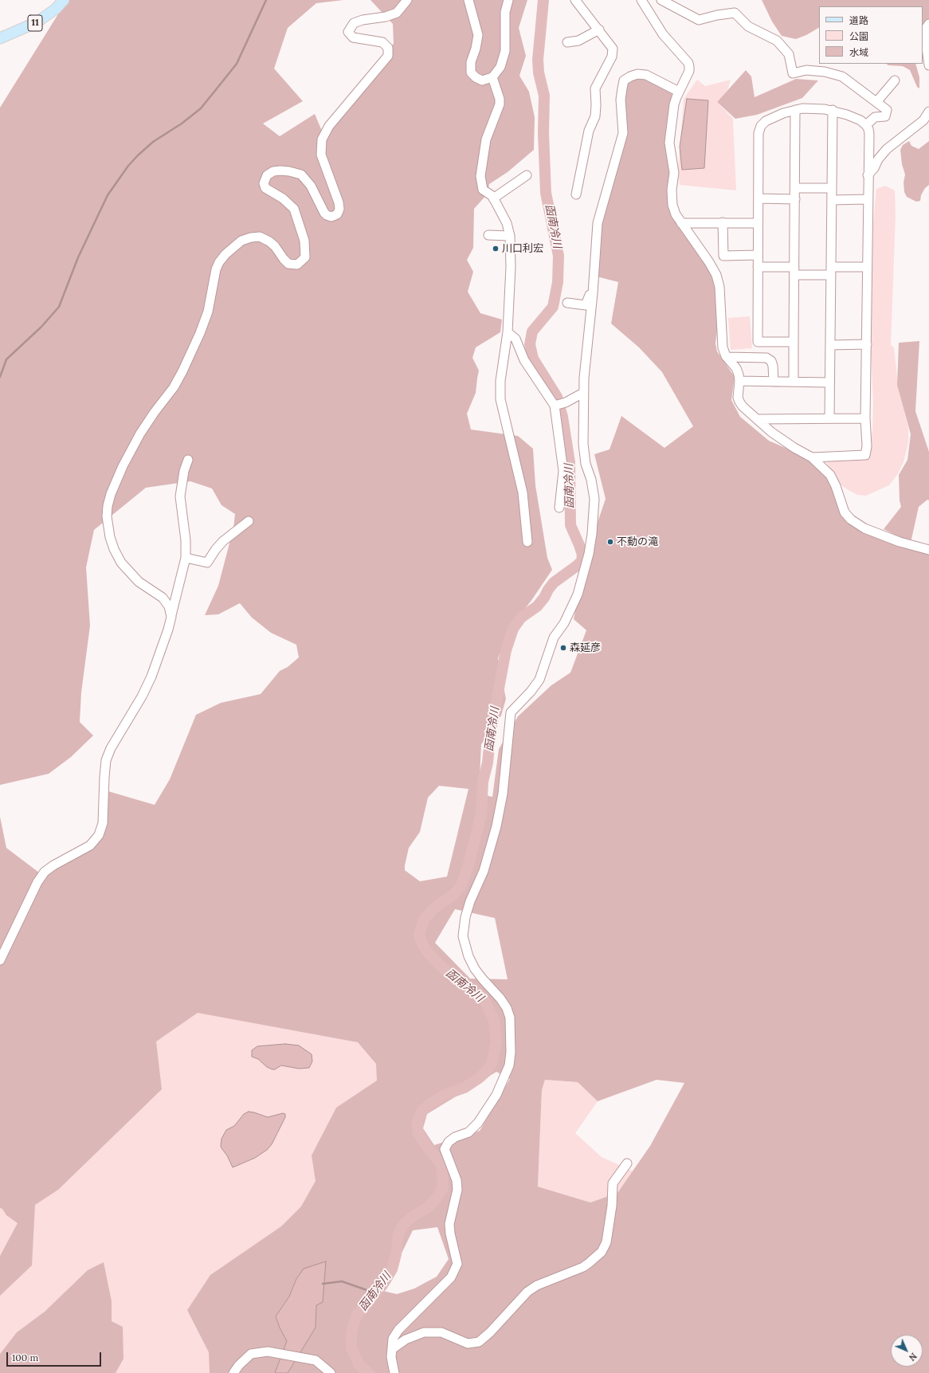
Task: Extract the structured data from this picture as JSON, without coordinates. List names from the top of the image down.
{
  "streets": {
    "main road": ["11"]
  },
  "water": ["函南冷川"],
  "places": ["川口利宏", "不動の滝", "森延彦"],
  "legend": ["道路", "公園", "水域"],
  "scale_bar": "100 m",
  "north": "bottom right"
}
